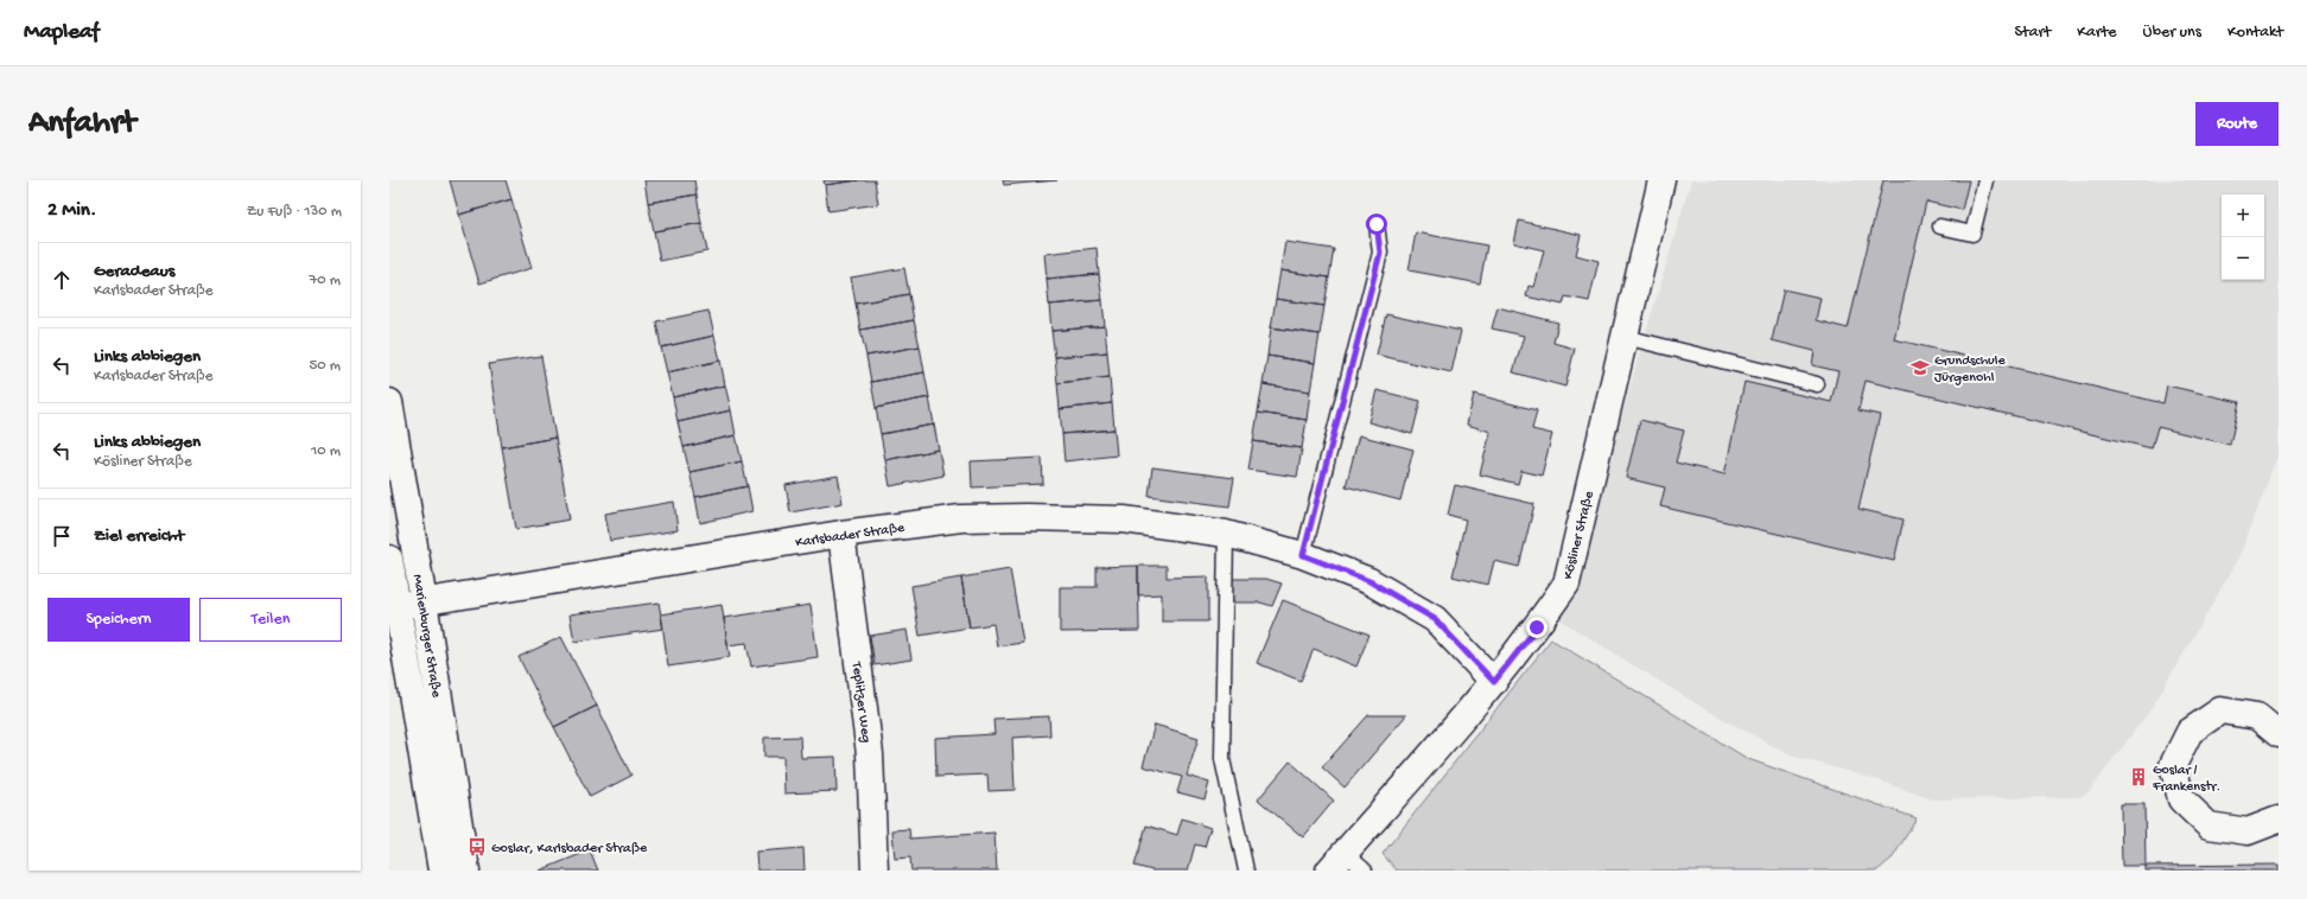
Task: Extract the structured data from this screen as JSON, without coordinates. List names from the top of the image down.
{
  "streets": {
    "street": [
      "Karlsbader Straße",
      "Kösliner Straße",
      "Marienburger Straße",
      "Teplitzer Weg"
    ]
  },
  "crossings": [
    ["Karlsbader Straße", "Kösliner Straße"],
    ["Karlsbader Straße", "Marienburger Straße"],
    ["Karlsbader Straße", "Teplitzer Weg"]
  ],
  "places": {
    "school or university": ["Grundschule Jürgenohl"],
    "building": ["Goslar / Frankenstr."],
    "bus stop": ["Goslar, Karlsbader Straße"]
  },
  "page": {
    "header": "Mapleaf",
    "nav": [
      "Start",
      "Karte",
      "Über uns",
      "Kontakt"
    ],
    "buttons": [
      "Route",
      ["Speichern", "Teilen"]
    ],
    "title": "Anfahrt",
    "heading": ["2 Min.", "Zu Fuß · 130 m"],
    "map_buttons": ["+", "−"],
    "list": [
      ["Geradeaus", "Karlsbader Straße", "70 m"],
      ["Links abbiegen", "Karlsbader Straße", "50 m"],
      ["Links abbiegen", "Kösliner Straße", "10 m"],
      "Ziel erreicht"
    ]
  }
}
